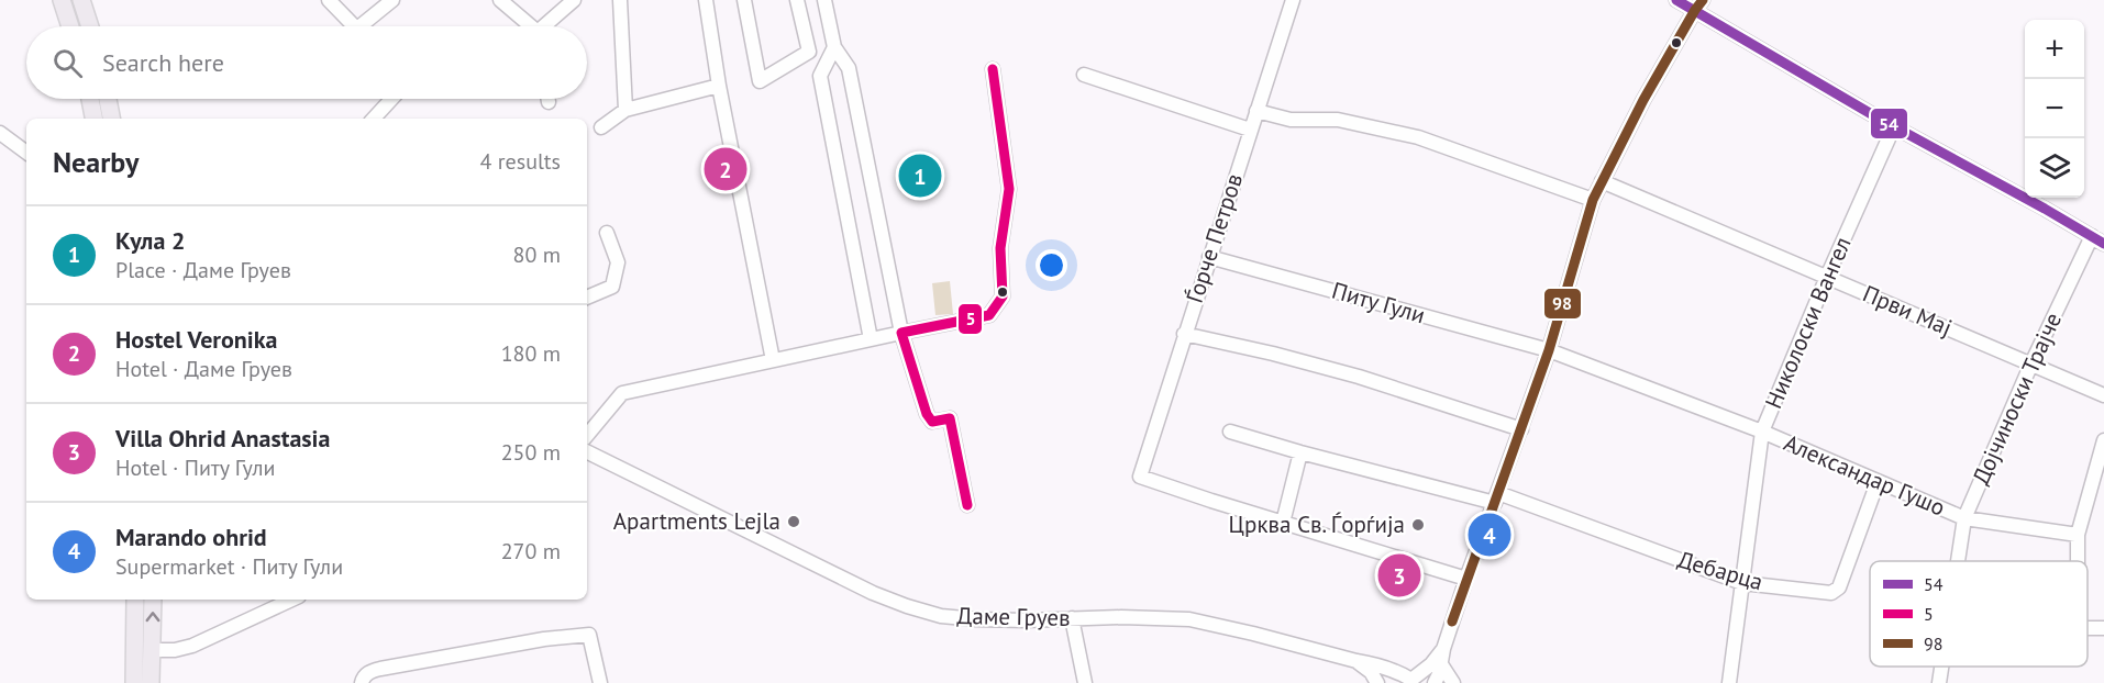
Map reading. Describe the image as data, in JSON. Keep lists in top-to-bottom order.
{
  "streets": {
    "street": [
      "Ѓорче Петров",
      "Питу Гули",
      "Први Мај",
      "Николоски Вангел",
      "Дојчиноски Трајче",
      "Александар Гушо",
      "Дебарца",
      "Даме Груев"
    ]
  },
  "crossings": [
    ["Ѓорче Петров", "Питу Гули"],
    ["Питу Гули", "Александар Гушо"],
    ["Први Мај", "Николоски Вангел"],
    ["Први Мај", "Дојчиноски Трајче"],
    ["Николоски Вангел", "Александар Гушо"],
    ["Николоски Вангел", "Дебарца"],
    ["Дојчиноски Трајче", "Александар Гушо"],
    ["Александар Гушо", "Дебарца"]
  ],
  "places": ["Apartments Lejla", "Црква Св. Ѓoрѓијa"],
  "lines": ["transit line 54", "transit line 98", "transit line 5"],
  "legend": ["54", "5", "98"],
  "page": {
    "map_buttons": ["+", "−"],
    "search": "Search here",
    "heading": ["Nearby", "4 results"],
    "pins": [
      "2",
      "1",
      "4",
      "3"
    ],
    "list": [
      {
        "mark": "1",
        "name": "Кула 2",
        "note": "Place · Даме Груев",
        "value": "80 m"
      },
      {
        "mark": "2",
        "name": "Hostel Veronika",
        "note": "Hotel · Даме Груев",
        "value": "180 m"
      },
      {
        "mark": "3",
        "name": "Villa Ohrid Anastasia",
        "note": "Hotel · Питу Гули",
        "value": "250 m"
      },
      {
        "mark": "4",
        "name": "Marando ohrid",
        "note": "Supermarket · Питу Гули",
        "value": "270 m"
      }
    ]
  }
}
